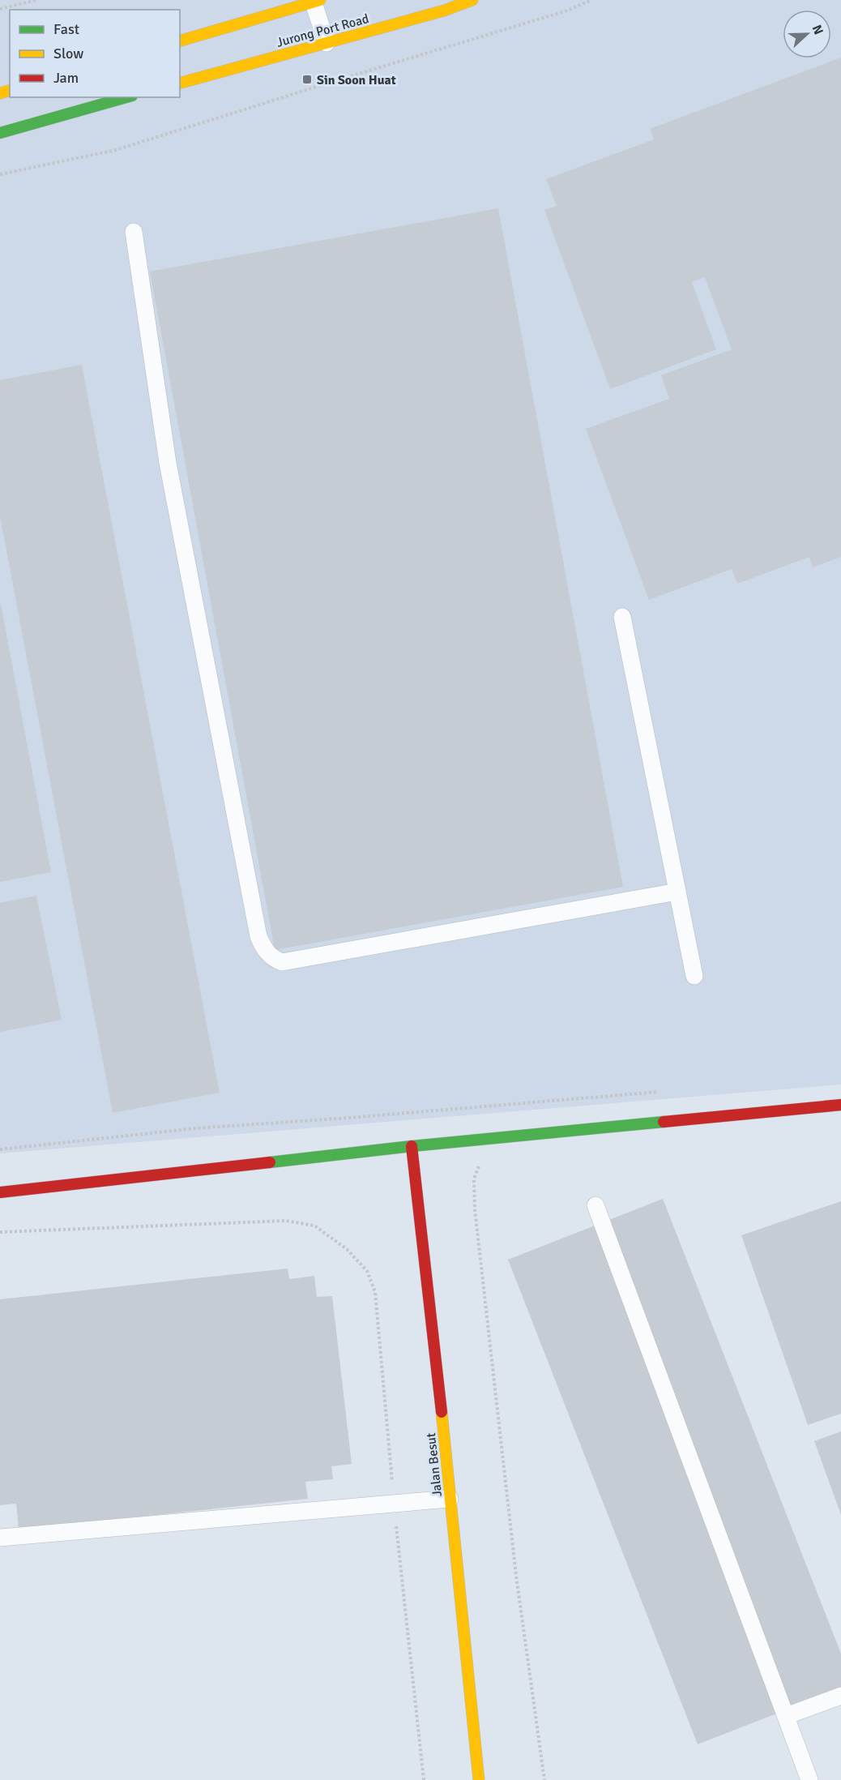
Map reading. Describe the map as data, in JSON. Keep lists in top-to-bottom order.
{
  "streets": {
    "street": ["Jurong Port Road", "Jalan Besut"]
  },
  "places": {
    "transit": ["Sin Soon Huat"]
  },
  "legend": ["Fast", "Slow", "Jam"],
  "north": "right"
}
